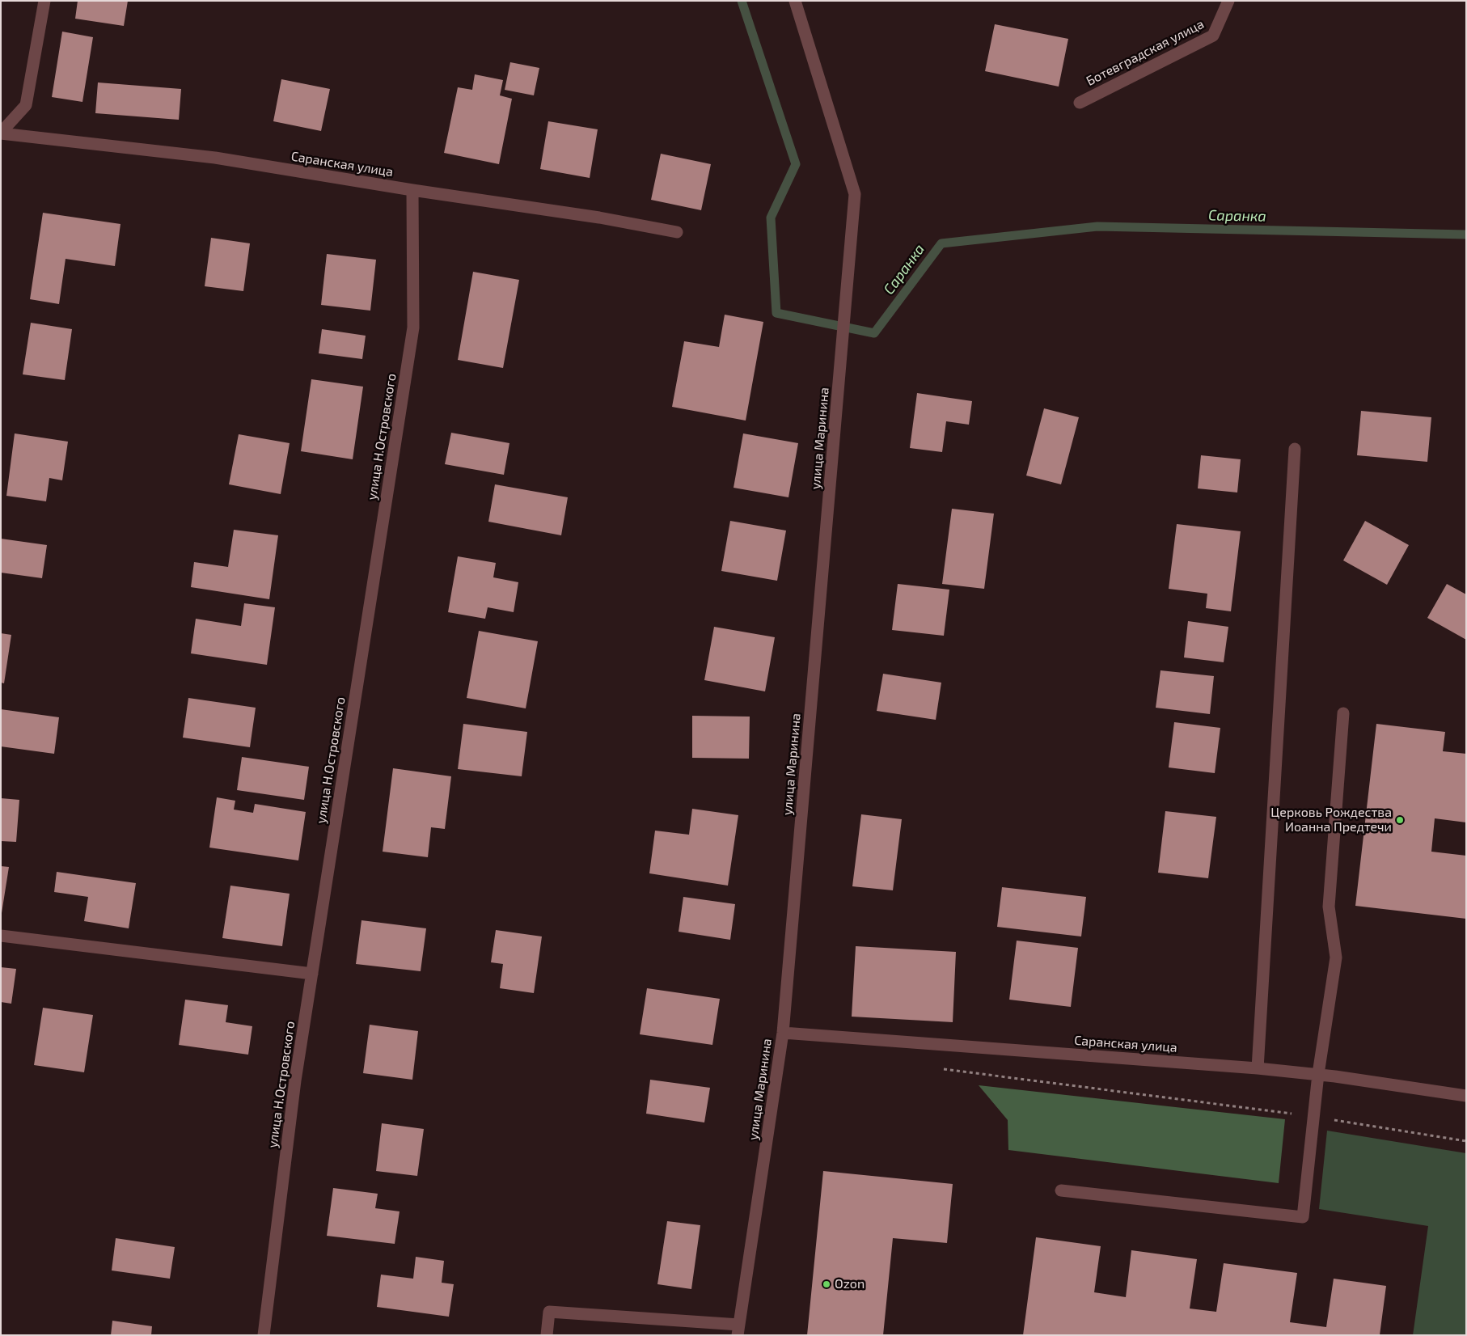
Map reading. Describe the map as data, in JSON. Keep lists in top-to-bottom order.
{
  "streets": {
    "street": [
      "Ботевградская улица",
      "Саранская улица",
      "улица Н.Островского",
      "улица Маринина"
    ]
  },
  "crossings": [
    ["Саранская улица", "улица Н.Островского"],
    ["Саранская улица", "улица Маринина"]
  ],
  "water": ["Саранка"],
  "places": ["Церковь Рождества Иоанна Предтечи", "Ozon"]
}
